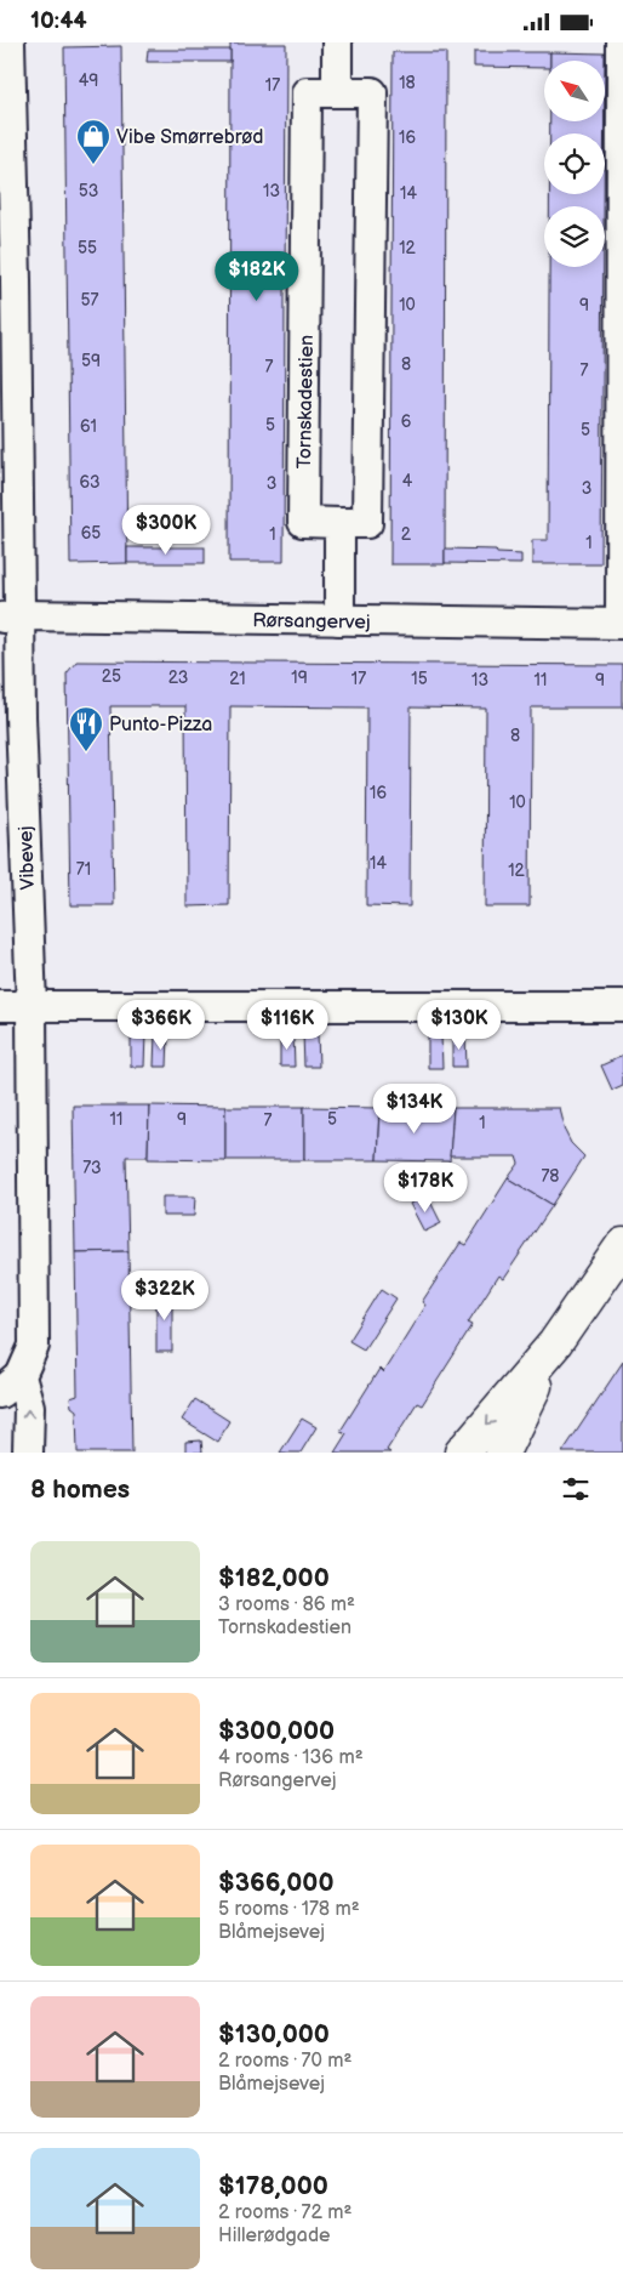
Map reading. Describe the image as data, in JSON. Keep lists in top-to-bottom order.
{
  "streets": {
    "street": ["Tornskadestien", "Rørsangervej", "Vibevej"]
  },
  "crossings": [
    ["Rørsangervej", "Vibevej"]
  ],
  "places": {
    "shop": ["Vibe Smørrebrød"],
    "restaurant": ["Punto-Pizza"]
  },
  "house_numbers": [
    "49",
    "18",
    "17",
    "16",
    "53",
    "13",
    "14",
    "55",
    "12",
    "57",
    "10",
    "9",
    "59",
    "8",
    "7",
    "7",
    "6",
    "5",
    "61",
    "5",
    "4",
    "63",
    "3",
    "3",
    "65",
    "1",
    "2",
    "1",
    "25",
    "23",
    "19",
    "21",
    "17",
    "15",
    "13",
    "11",
    "9",
    "8",
    "16",
    "10",
    "14",
    "71",
    "12",
    "11",
    "9",
    "5",
    "7",
    "1",
    "73",
    "78"
  ],
  "north": "top left",
  "page": {
    "status": "10:44",
    "price": [
      "$182K",
      "$300K",
      "$366K",
      "$116K",
      "$130K",
      "$134K",
      "$178K",
      "$322K"
    ],
    "heading": "8 homes",
    "list": [
      {
        "name": "$182,000",
        "note": "3 rooms · 86 m² · Tornskadestien"
      },
      {
        "name": "$300,000",
        "note": "4 rooms · 136 m² · Rørsangervej"
      },
      {
        "name": "$366,000",
        "note": "5 rooms · 178 m² · Blåmejsevej"
      },
      {
        "name": "$130,000",
        "note": "2 rooms · 70 m² · Blåmejsevej"
      },
      {
        "name": "$178,000",
        "note": "2 rooms · 72 m² · Hillerødgade"
      }
    ]
  }
}
